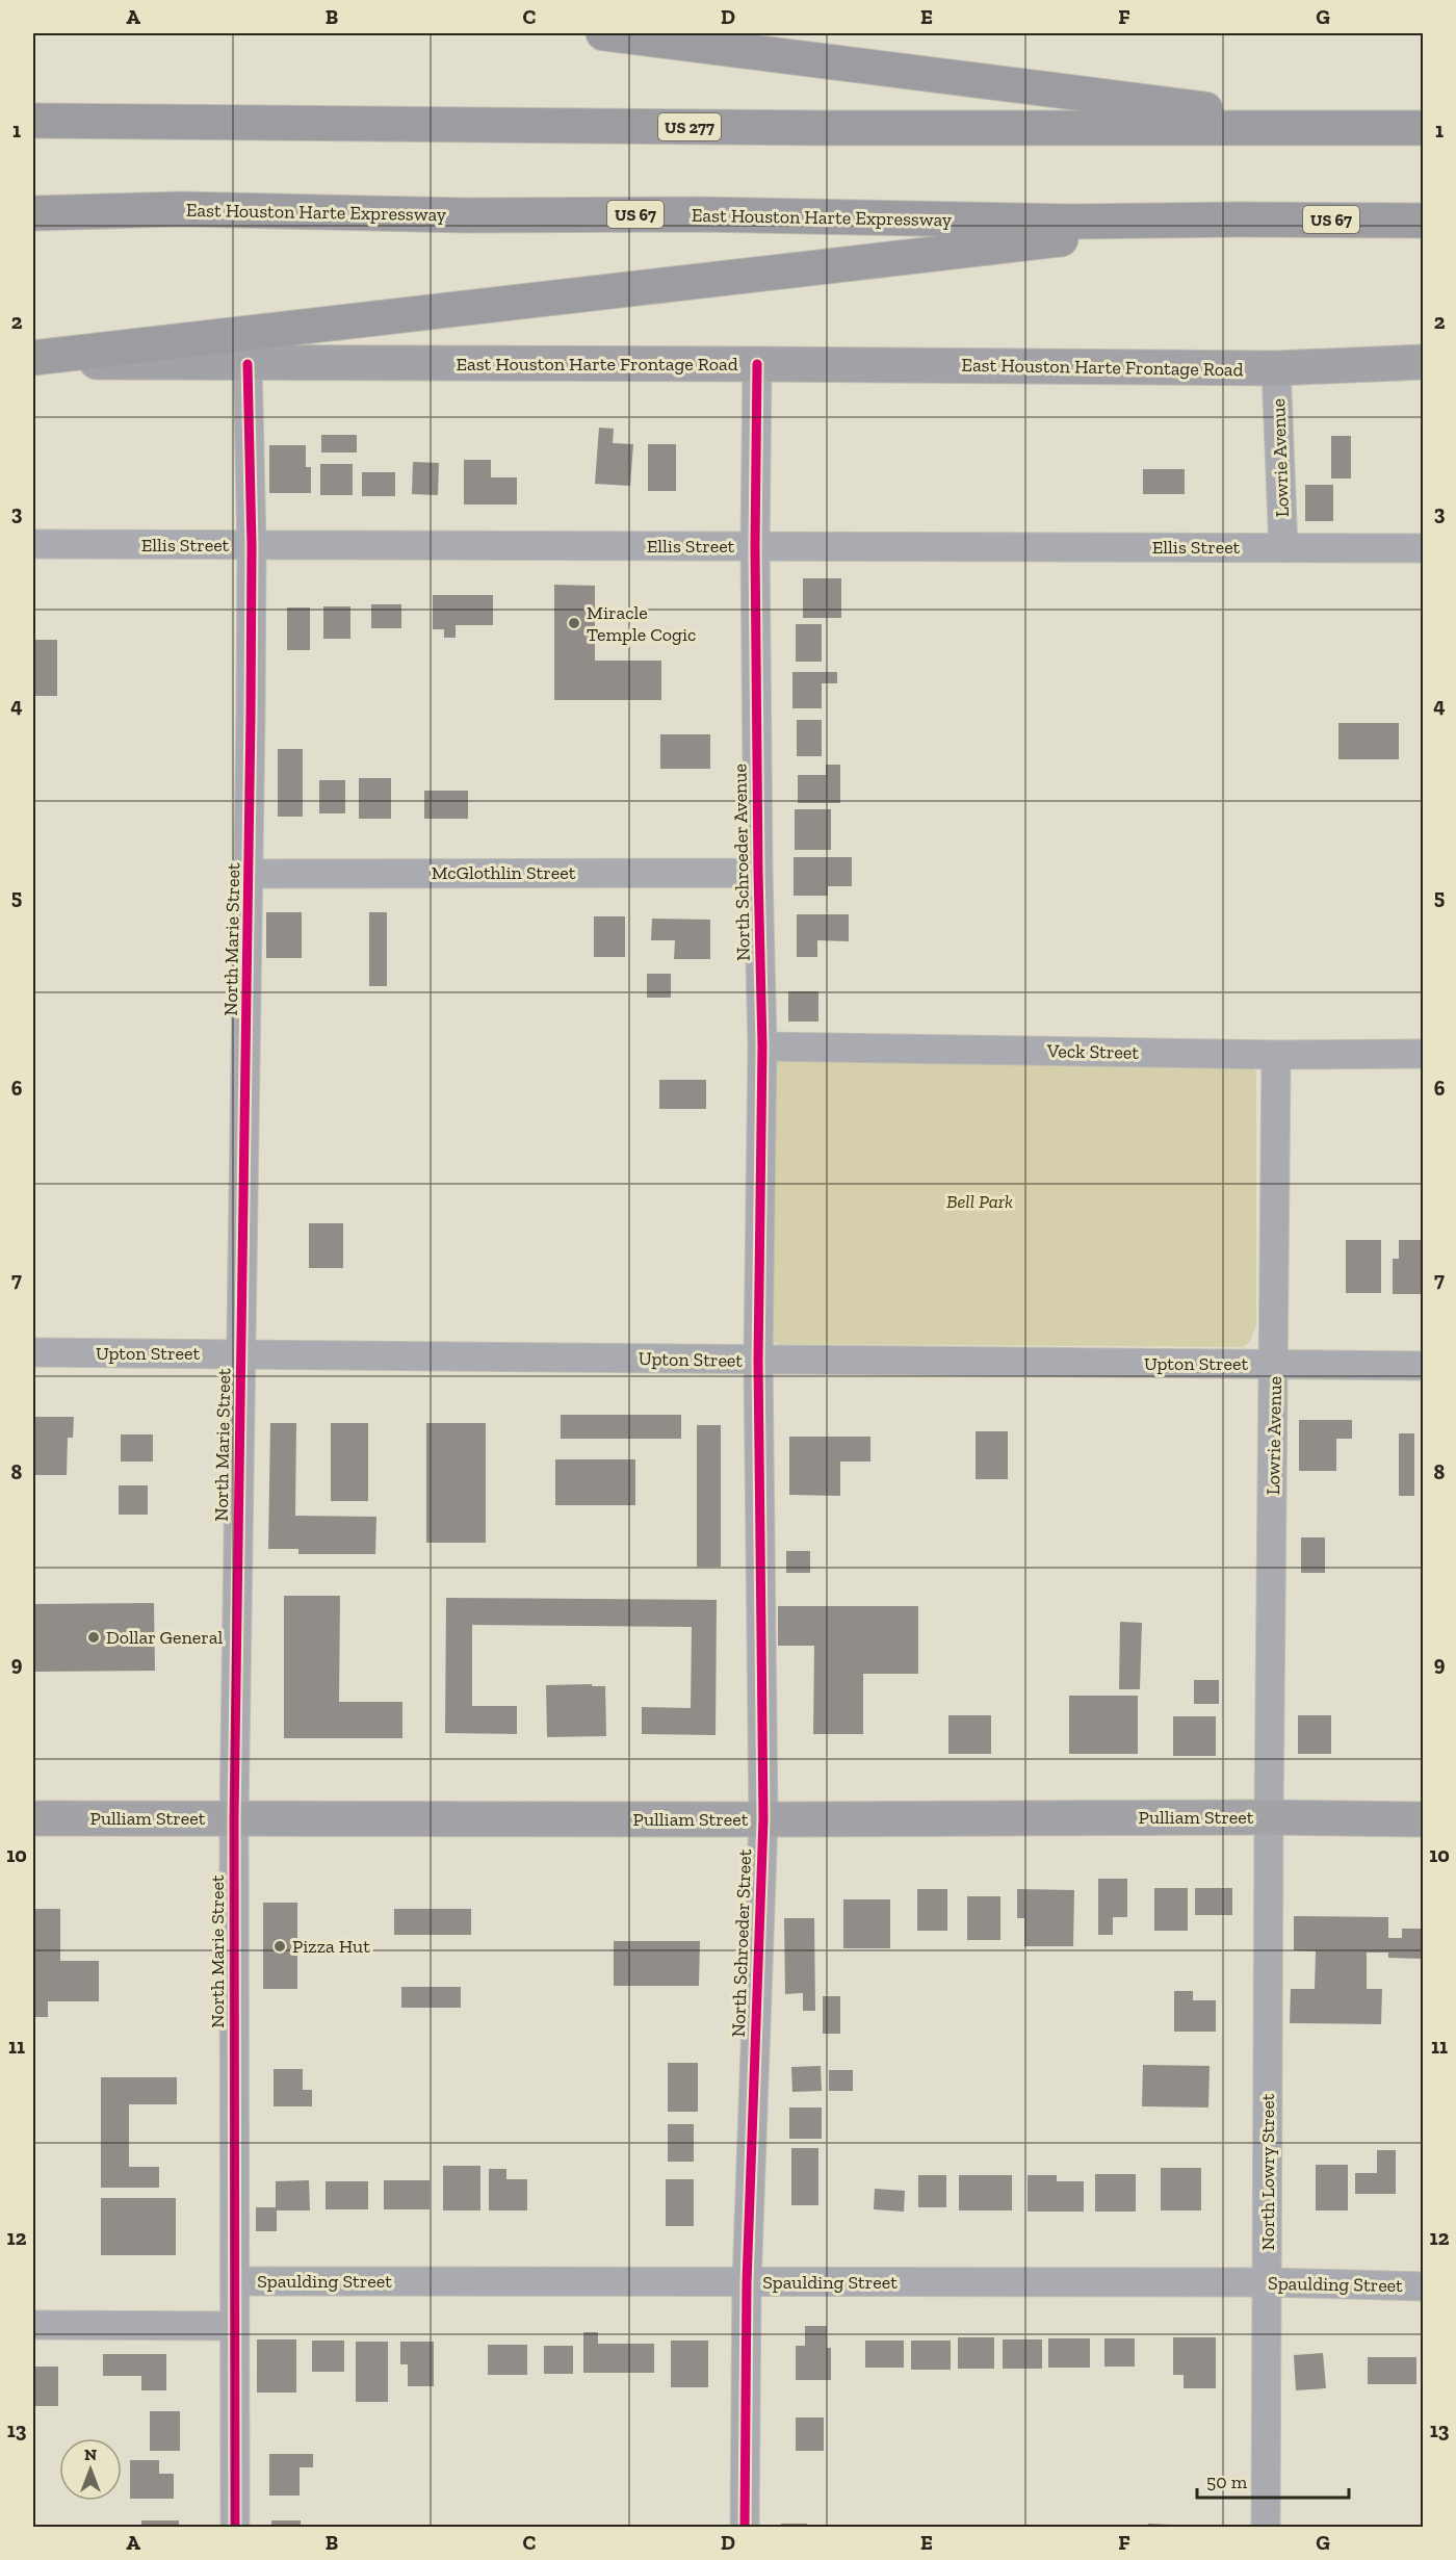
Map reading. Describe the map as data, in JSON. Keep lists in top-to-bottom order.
{
  "streets": {
    "highway": ["US 277", "East Houston Harte Expressway", "US 67"],
    "main road": ["East Houston Harte Frontage Road", "Pulliam Street"],
    "street": [
      "Lowrie Avenue",
      "Ellis Street",
      "North Schroeder Avenue",
      "McGlothlin Street",
      "North Marie Street",
      "Veck Street",
      "Upton Street",
      "North Schroeder Street",
      "North Lowry Street",
      "Spaulding Street"
    ]
  },
  "crossings": [
    ["East Houston Harte Frontage Road", "Lowrie Avenue"],
    ["East Houston Harte Frontage Road", "North Schroeder Avenue"],
    ["East Houston Harte Frontage Road", "North Marie Street"],
    ["Lowrie Avenue", "Ellis Street"],
    ["Lowrie Avenue", "Veck Street"],
    ["Lowrie Avenue", "Upton Street"],
    ["Lowrie Avenue", "Pulliam Street"],
    ["Lowrie Avenue", "North Lowry Street"],
    ["Ellis Street", "North Schroeder Avenue"],
    ["Ellis Street", "North Marie Street"],
    ["North Schroeder Avenue", "McGlothlin Street"],
    ["North Schroeder Avenue", "Veck Street"],
    ["North Schroeder Avenue", "Upton Street"],
    ["North Schroeder Avenue", "North Schroeder Street"],
    ["McGlothlin Street", "North Marie Street"],
    ["North Marie Street", "Upton Street"],
    ["North Marie Street", "Pulliam Street"],
    ["North Marie Street", "Spaulding Street"],
    ["Upton Street", "North Schroeder Street"],
    ["Pulliam Street", "North Schroeder Street"],
    ["Pulliam Street", "North Lowry Street"],
    ["North Schroeder Street", "Spaulding Street"],
    ["North Lowry Street", "Spaulding Street"]
  ],
  "parks": ["Bell Park"],
  "places": ["Miracle Temple Cogic", "Dollar General", "Pizza Hut"],
  "scale_bar": "50 m",
  "north": "top",
  "grid": {
    "columns": [
      "A",
      "B",
      "C",
      "D",
      "E",
      "F",
      "G"
    ],
    "rows": [
      "1",
      "2",
      "3",
      "4",
      "5",
      "6",
      "7",
      "8",
      "9",
      "10",
      "11",
      "12",
      "13"
    ]
  }
}
